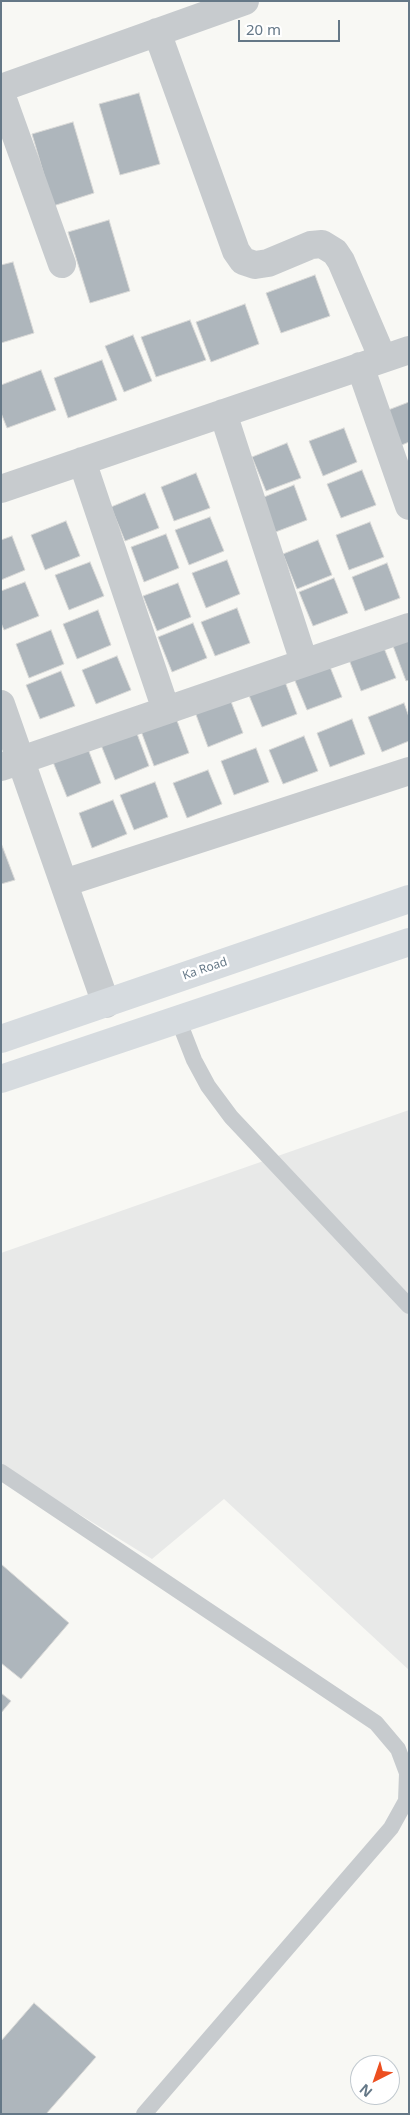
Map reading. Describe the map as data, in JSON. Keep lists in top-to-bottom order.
{
  "streets": {
    "main road": ["Ka Road"]
  },
  "scale_bar": "20 m",
  "north": "bottom left"
}
